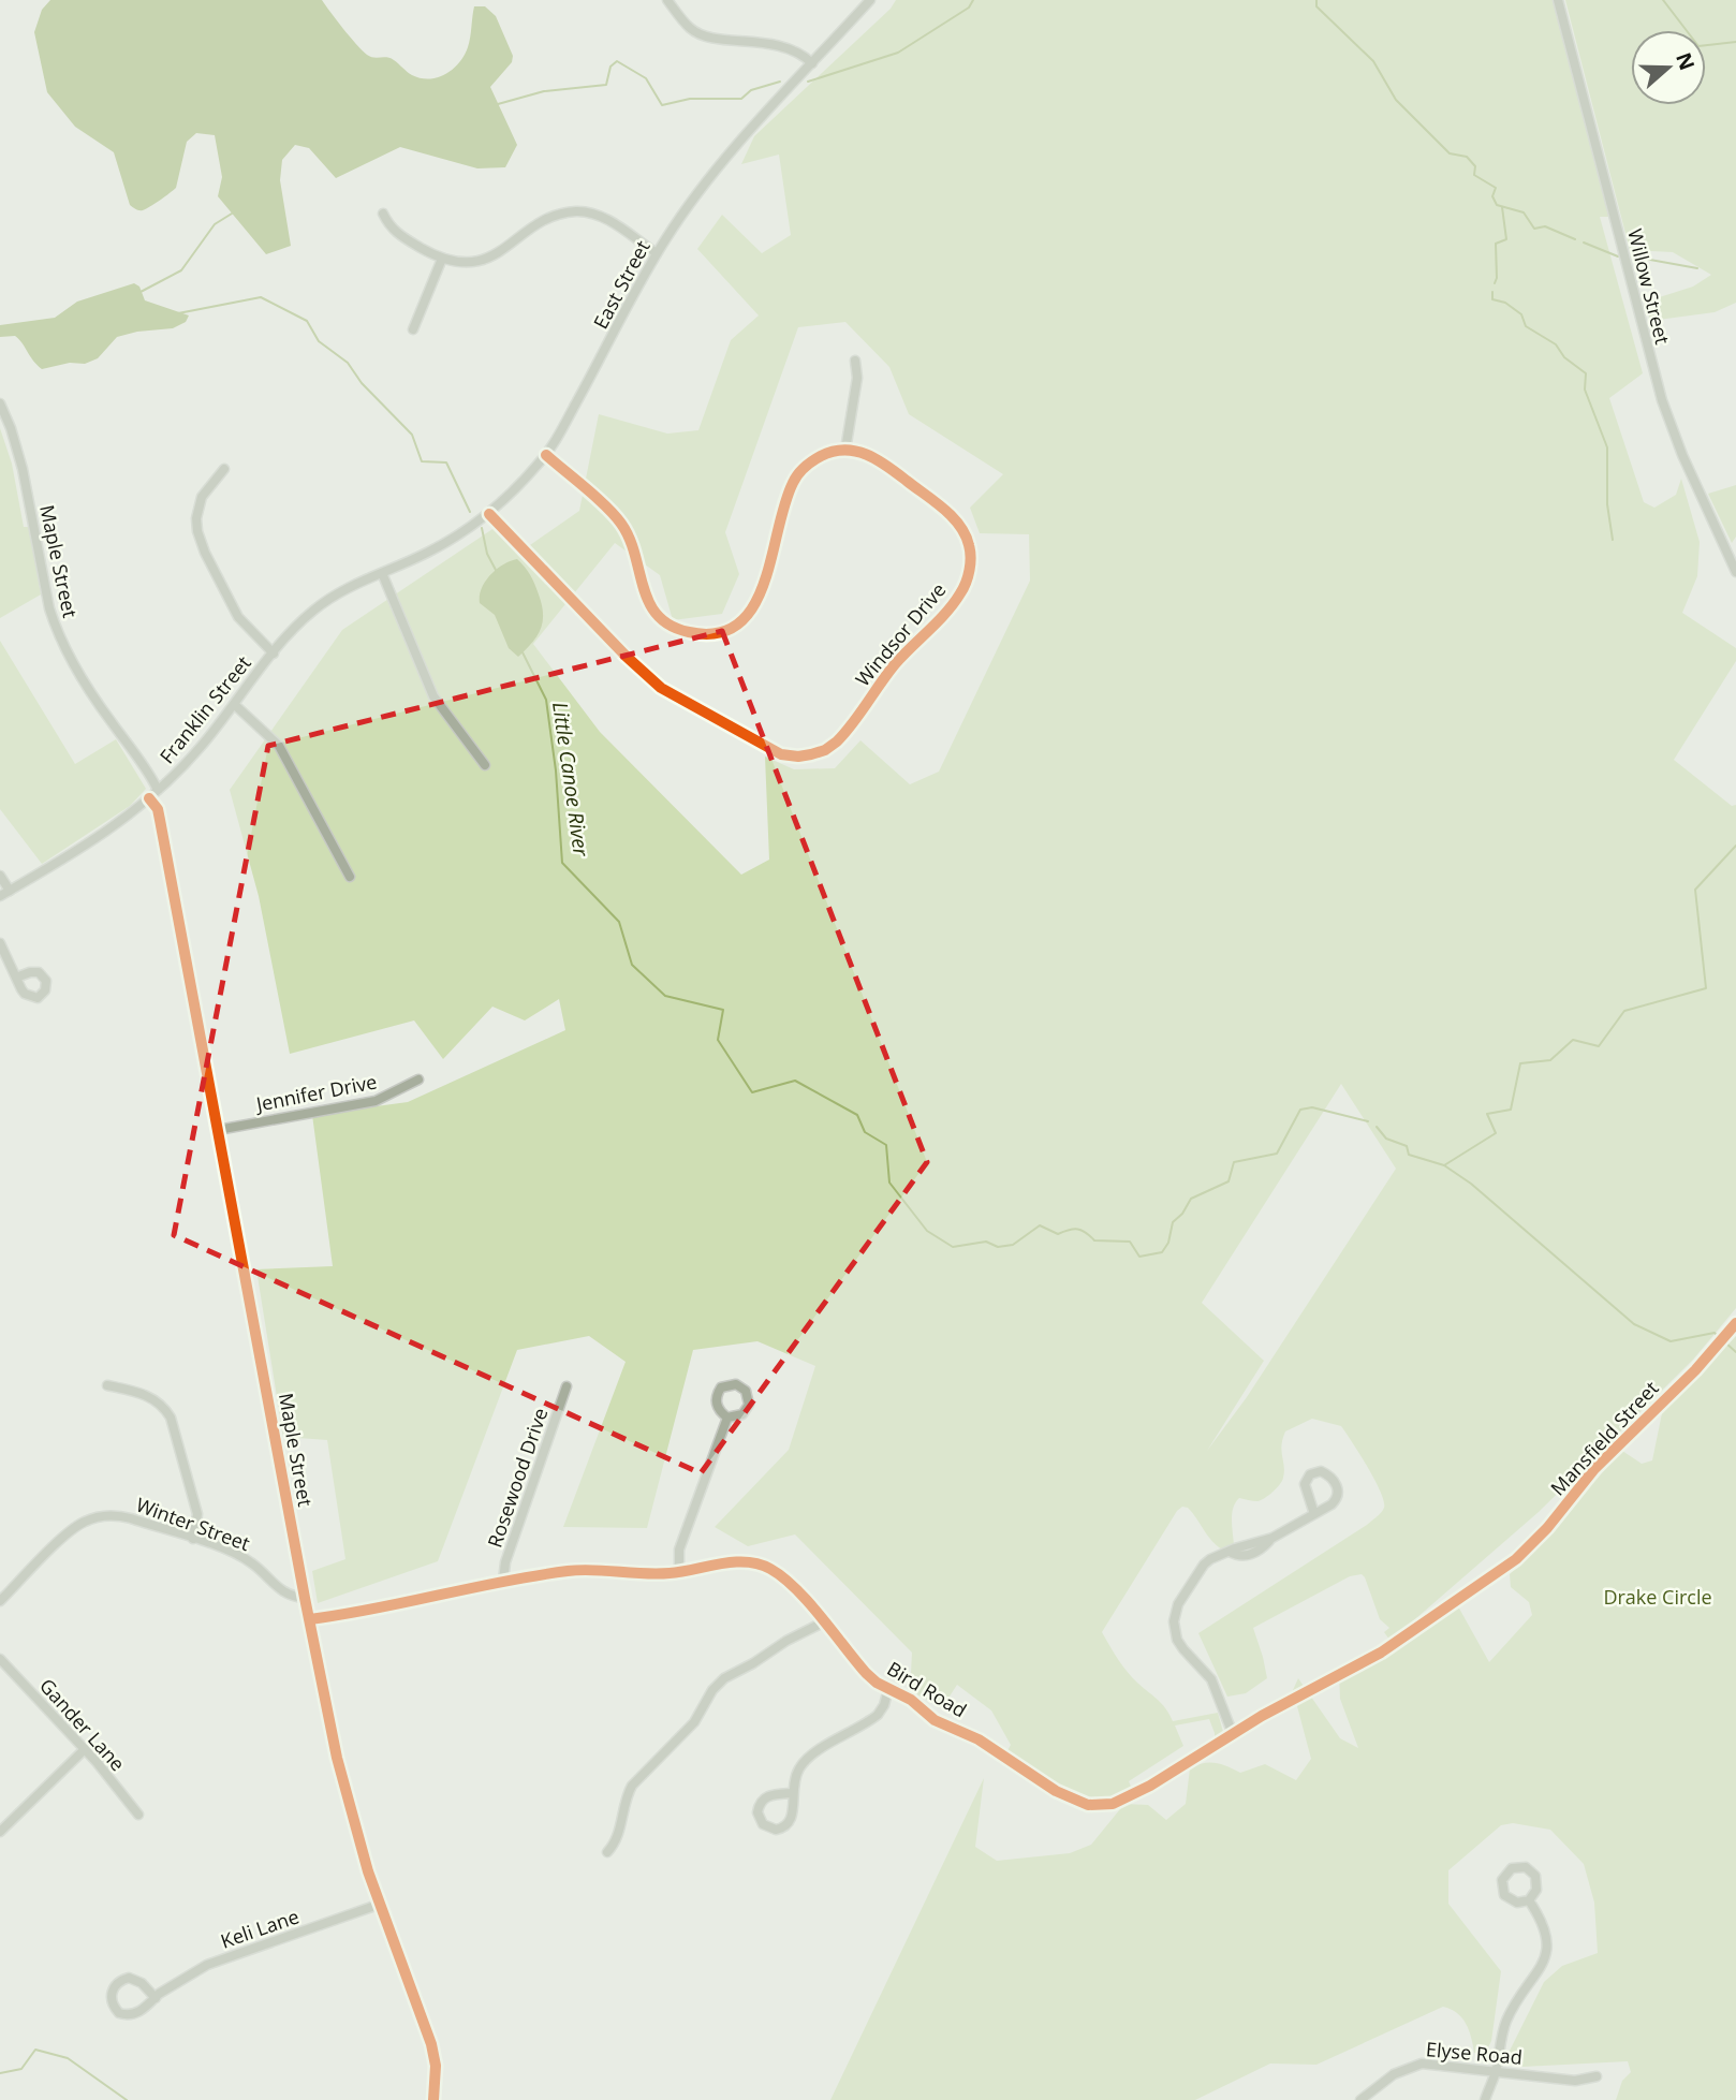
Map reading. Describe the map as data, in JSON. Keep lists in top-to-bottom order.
{
  "streets": {
    "street": [
      "East Street",
      "Willow Street",
      "Maple Street",
      "Windsor Drive",
      "Franklin Street",
      "Jennifer Drive",
      "Mansfield Street",
      "Rosewood Drive",
      "Winter Street",
      "Bird Road",
      "Gander Lane",
      "Keli Lane",
      "Elyse Road"
    ]
  },
  "crossings": [
    ["East Street", "Windsor Drive"],
    ["East Street", "Franklin Street"],
    ["Maple Street", "Franklin Street"],
    ["Maple Street", "Jennifer Drive"],
    ["Maple Street", "Winter Street"],
    ["Maple Street", "Bird Road"],
    ["Maple Street", "Keli Lane"],
    ["Mansfield Street", "Bird Road"],
    ["Rosewood Drive", "Bird Road"]
  ],
  "water": ["Little Canoe River"],
  "parks": ["Drake Circle"],
  "north": "right"
}
